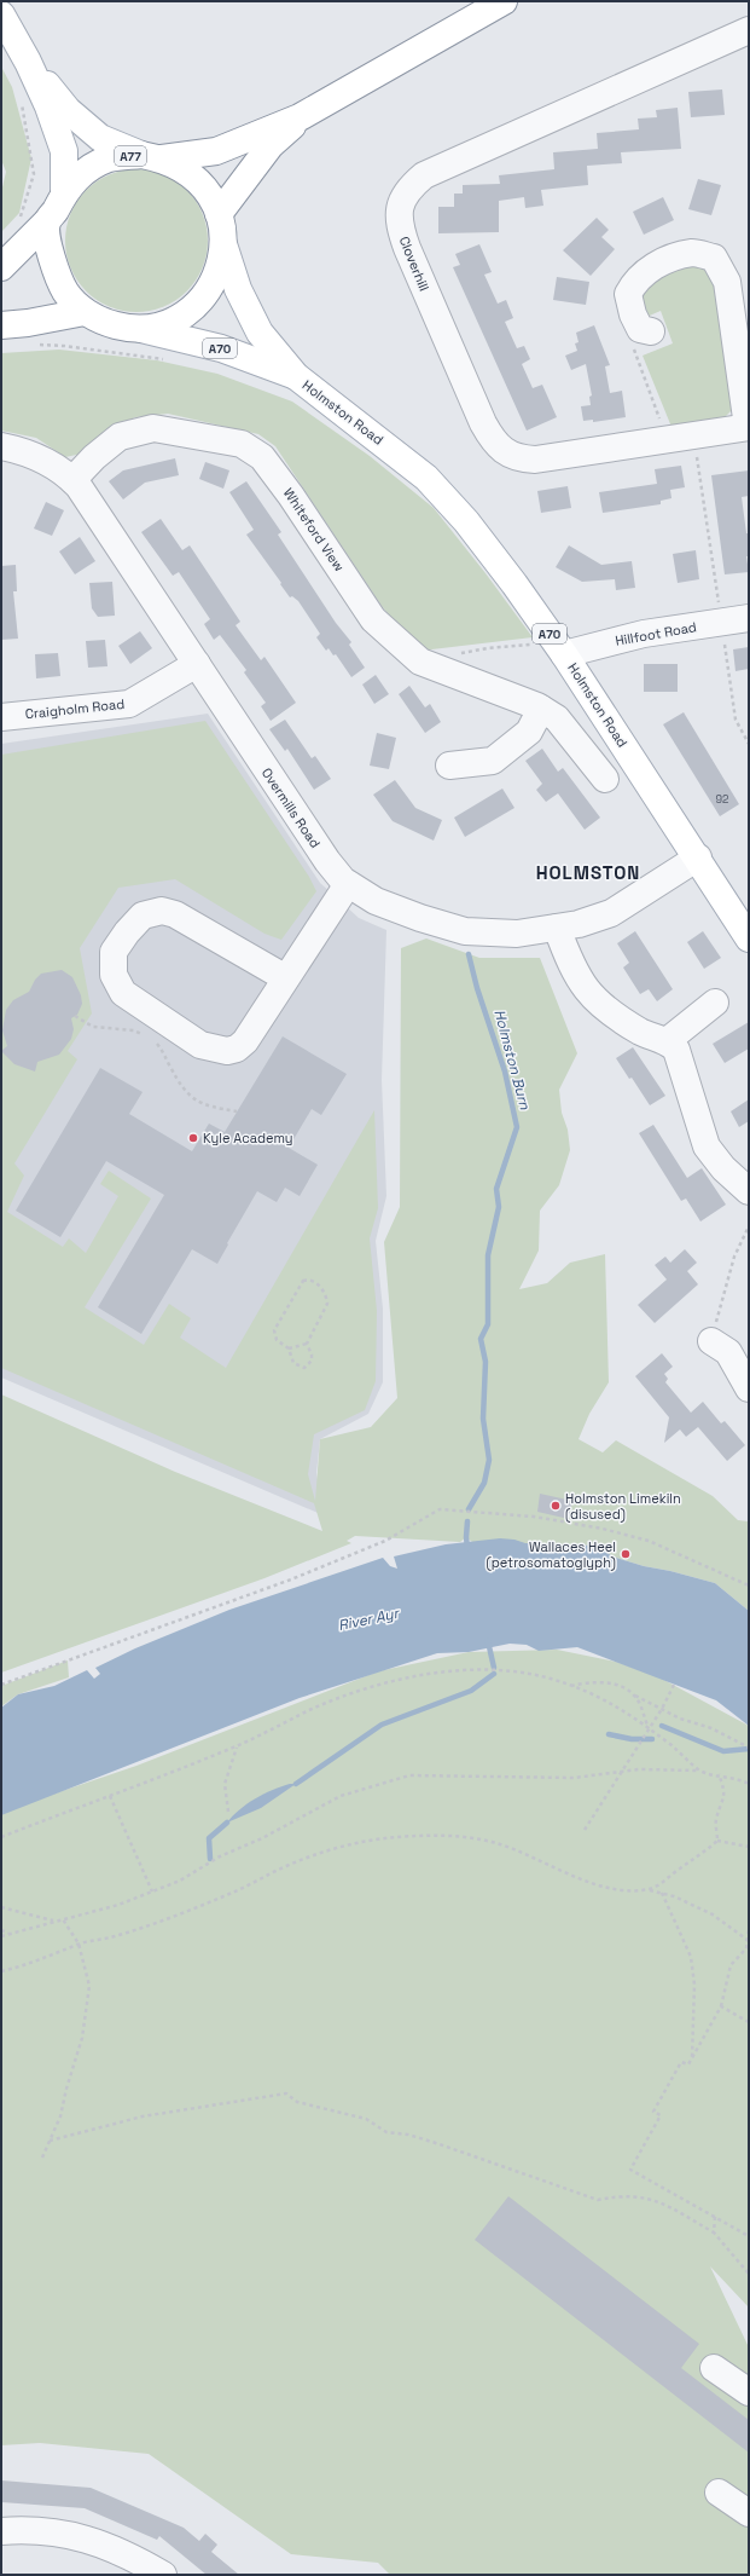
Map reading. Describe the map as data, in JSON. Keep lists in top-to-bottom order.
{
  "streets": {
    "main road": ["A77", "A70", "Holmston Road"],
    "street": [
      "Cloverhill",
      "Whiteford View",
      "Hillfoot Road",
      "Craigholm Road",
      "Overmills Road"
    ]
  },
  "crossings": [
    ["A77", "A70"],
    ["A70", "Holmston Road"],
    ["Holmston Road", "Hillfoot Road"],
    ["Holmston Road", "Overmills Road"],
    ["Whiteford View", "Overmills Road"],
    ["Craigholm Road", "Overmills Road"]
  ],
  "districts": ["HOLMSTON"],
  "water": ["Holmston Burn", "River Ayr"],
  "places": ["Kyle Academy", "Holmston Limekiln (disused)", "Wallaces Heel (petrosomatoglyph)"],
  "house_numbers": ["92"]
}
